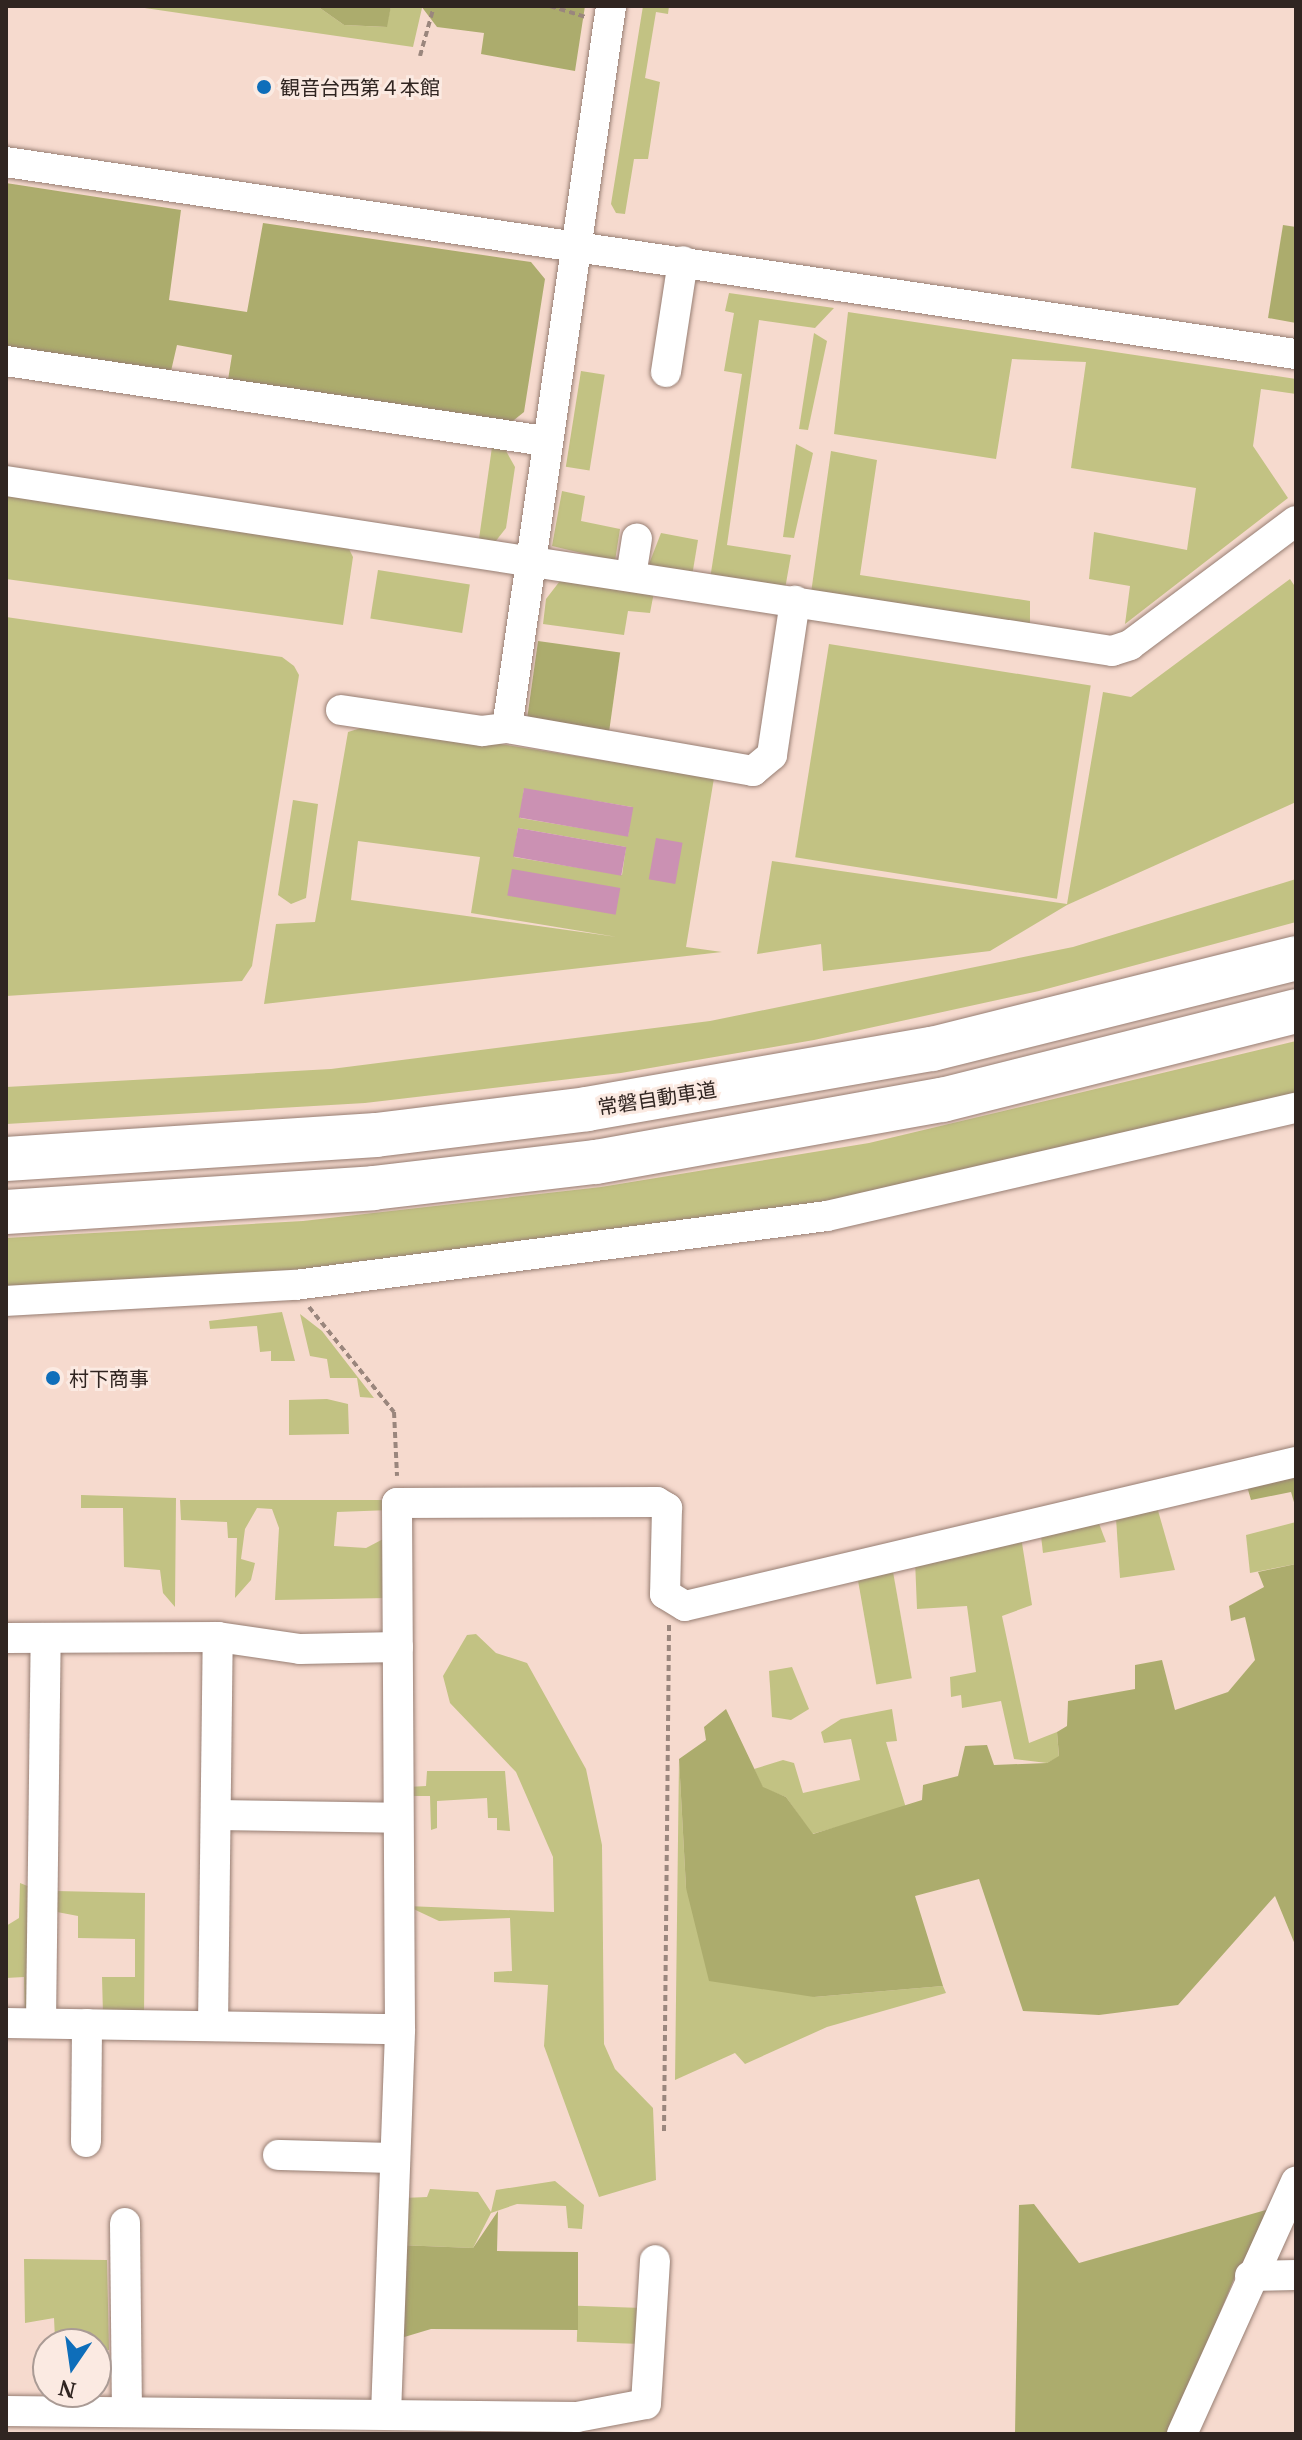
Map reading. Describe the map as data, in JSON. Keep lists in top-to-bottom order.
{
  "streets": {
    "highway": ["常磐自動車道"]
  },
  "places": ["観音台西第４本館", "村下商事"],
  "north": "bottom"
}
